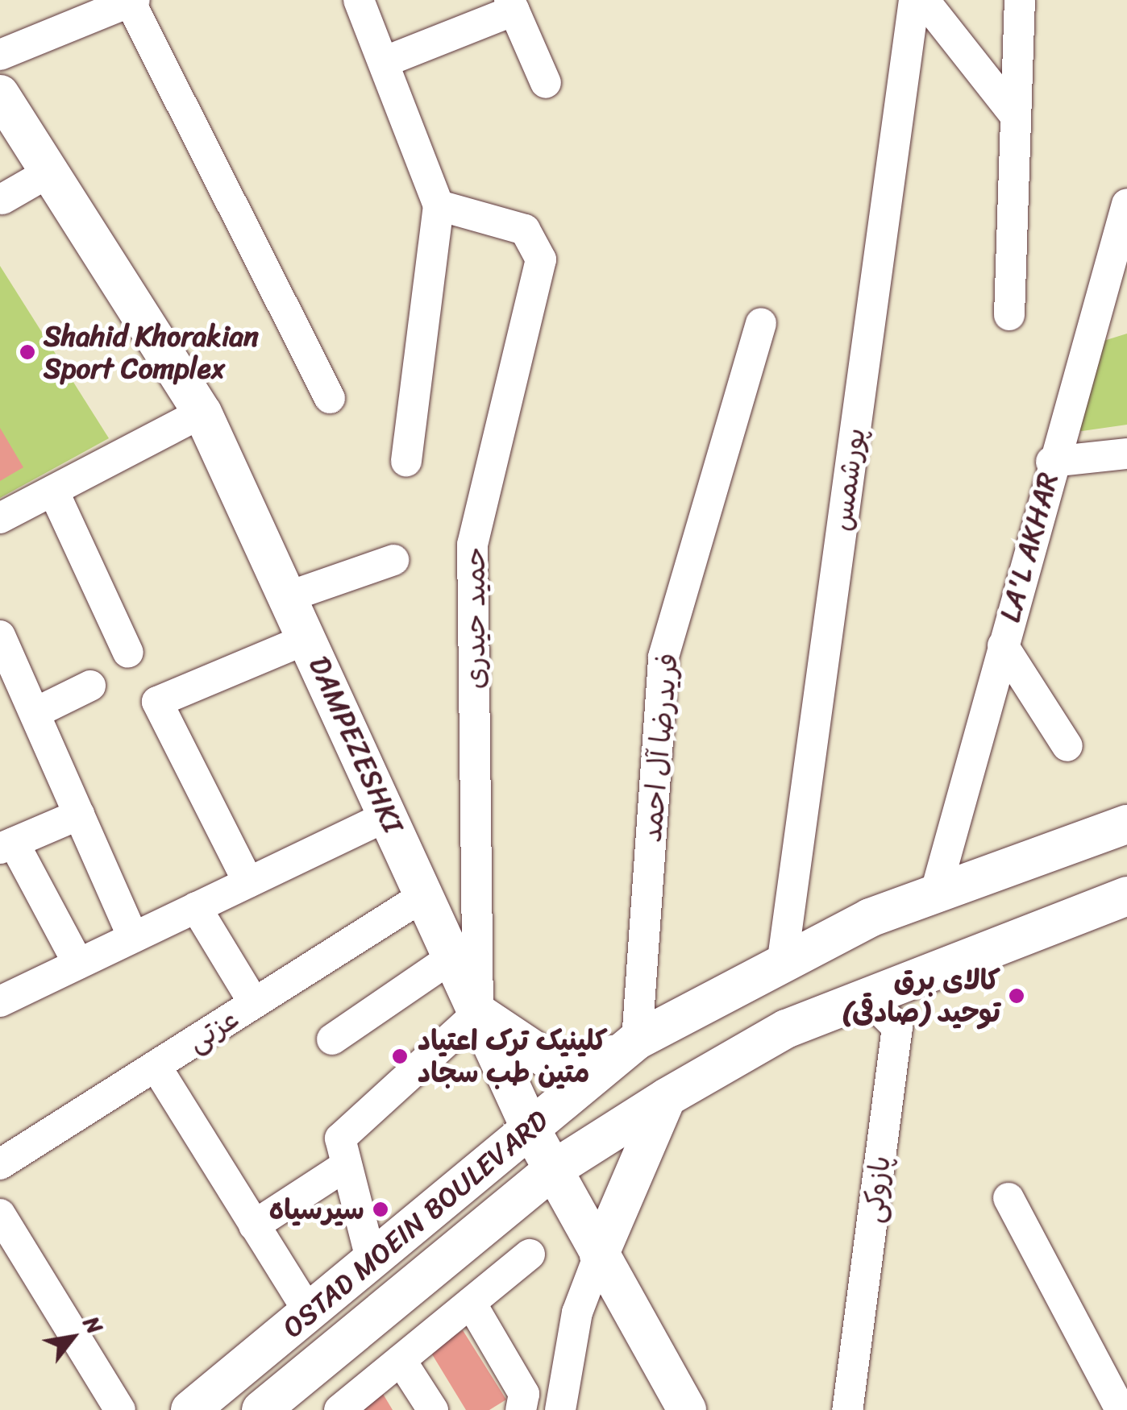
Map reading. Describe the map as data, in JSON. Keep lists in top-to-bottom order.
{
  "streets": {
    "main road": ["DAMPEZESHKI", "OSTAD MOEIN BOULEVARD"],
    "street": [
      "پورشمس",
      "LA'L AKHAR",
      "حمید حیدری",
      "فریدرضا آل احمد",
      "عزتی",
      "پازوکی"
    ]
  },
  "crossings": [
    ["پورشمس", "OSTAD MOEIN BOULEVARD"],
    ["LA'L AKHAR", "OSTAD MOEIN BOULEVARD"],
    ["حمید حیدری", "DAMPEZESHKI"],
    ["DAMPEZESHKI", "عزتی"],
    ["DAMPEZESHKI", "OSTAD MOEIN BOULEVARD"],
    ["فریدرضا آل احمد", "OSTAD MOEIN BOULEVARD"],
    ["پازوکی", "OSTAD MOEIN BOULEVARD"]
  ],
  "places": [
    "Shahid Khorakian Sport Complex",
    "کالای برق توحید (صادقی)",
    "کلینیک ترک اعتیاد متین طب سجاد",
    "سیرسیاه"
  ],
  "north": "top right"
}
